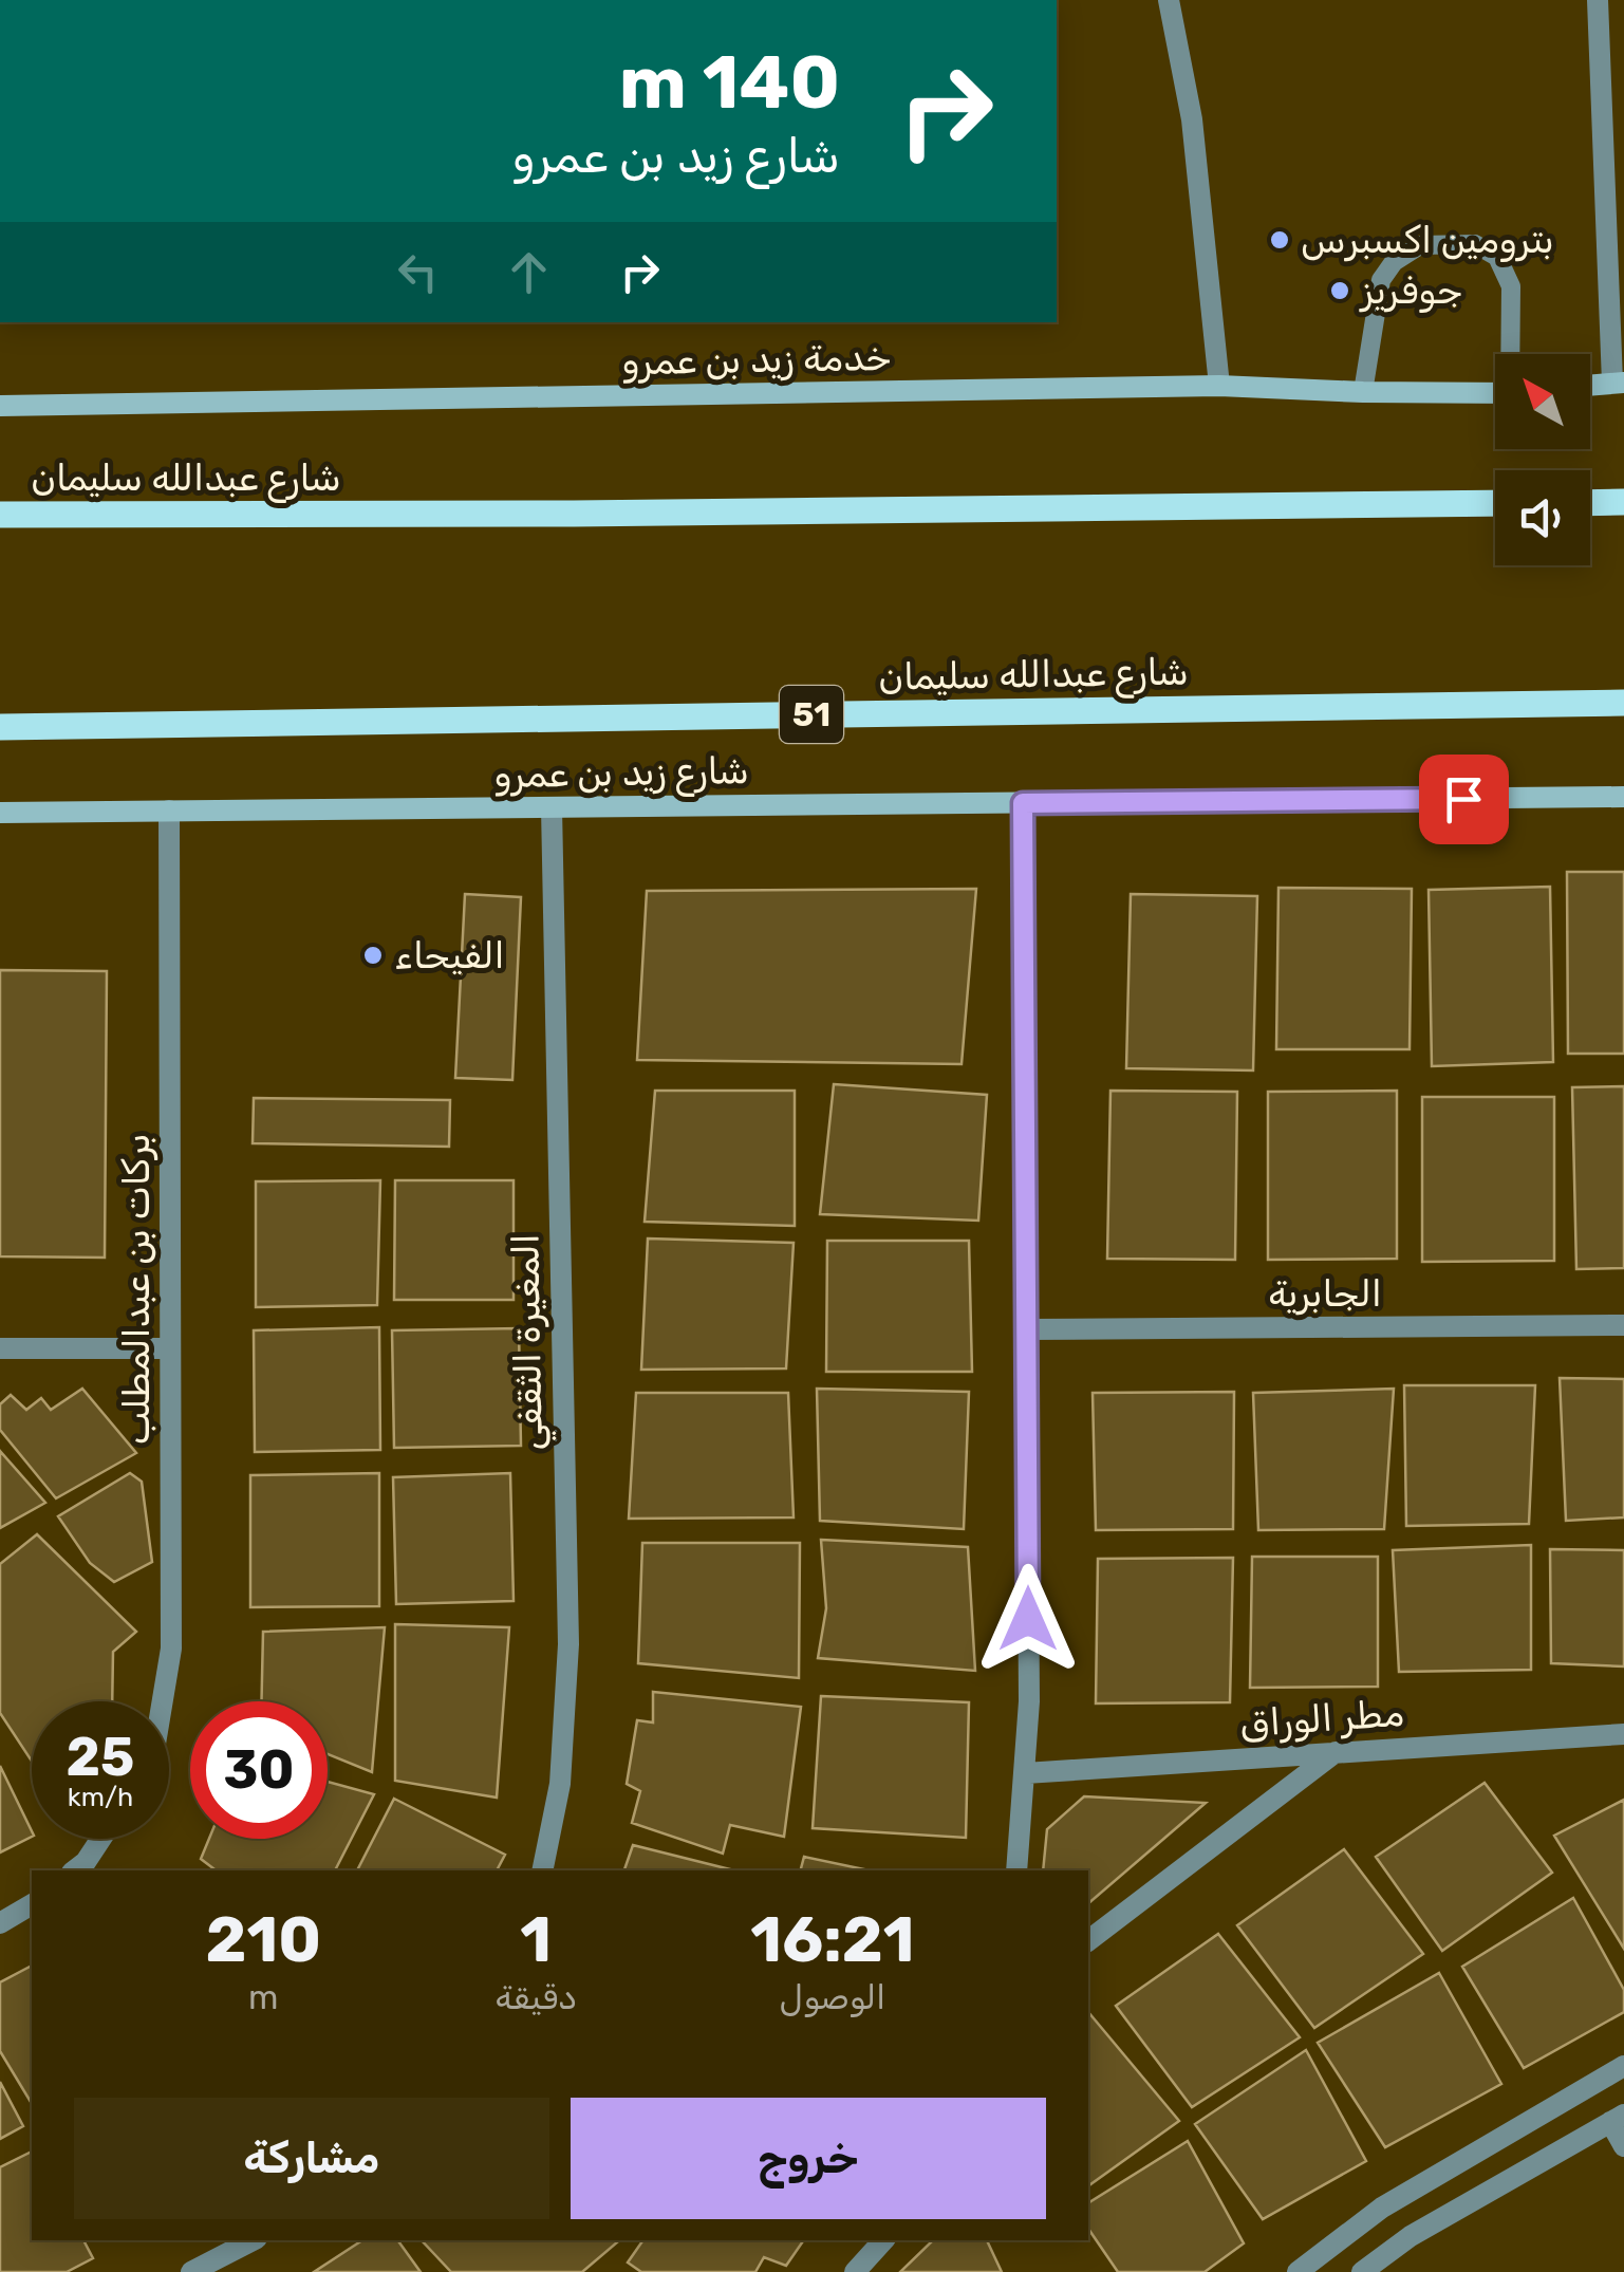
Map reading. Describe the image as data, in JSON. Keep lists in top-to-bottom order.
{
  "streets": {
    "main road": [
      "خدمة زيد بن عمرو",
      "شارع عبدالله سليمان",
      "51",
      "شارع زيد بن عمرو"
    ],
    "street": [
      "بركات بن عبدالمطلب",
      "الجابرية",
      "المغيرة الثقفي",
      "مطر الوراق"
    ]
  },
  "crossings": [
    ["شارع زيد بن عمرو", "بركات بن عبدالمطلب"],
    ["شارع زيد بن عمرو", "المغيرة الثقفي"]
  ],
  "places": ["بترومين اكسبرس", "جوفريز", "الفيحاء"],
  "north": "top left",
  "page": {
    "turn": ["140 m", "شارع زيد بن عمرو"],
    "speed": "25 km/h",
    "limit": "30",
    "eta": [
      "16:21",
      "الوصول",
      "1",
      "دقيقة",
      "210",
      "m"
    ],
    "buttons": ["خروج", "مشاركة"]
  }
}
